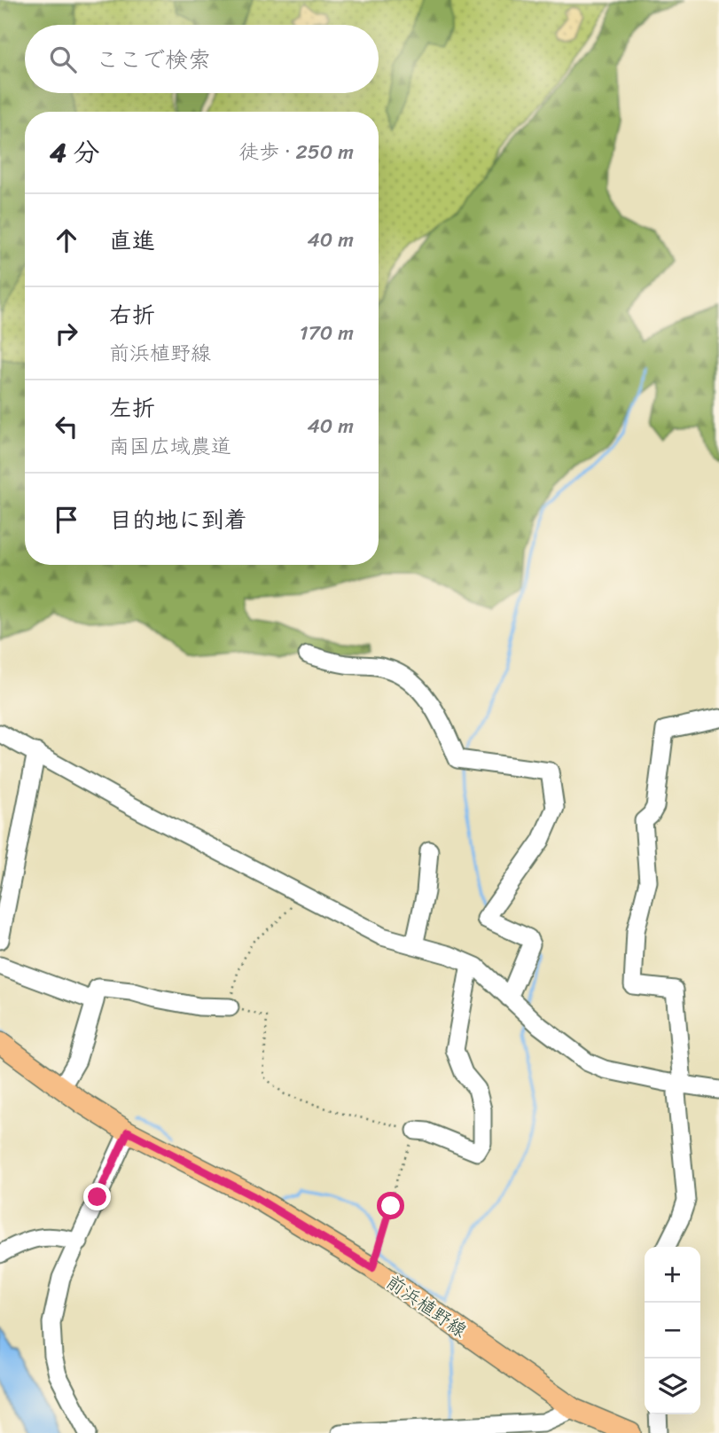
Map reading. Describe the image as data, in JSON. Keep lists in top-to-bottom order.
{
  "streets": {
    "main road": ["前浜植野線"]
  },
  "page": {
    "search": "ここで検索",
    "heading": ["4 分", "徒歩 · 250 m"],
    "list": [
      ["直進", "40 m"],
      ["右折", "前浜植野線", "170 m"],
      ["左折", "南国広域農道", "40 m"],
      "目的地に到着"
    ],
    "map_buttons": ["+", "−"]
  }
}
